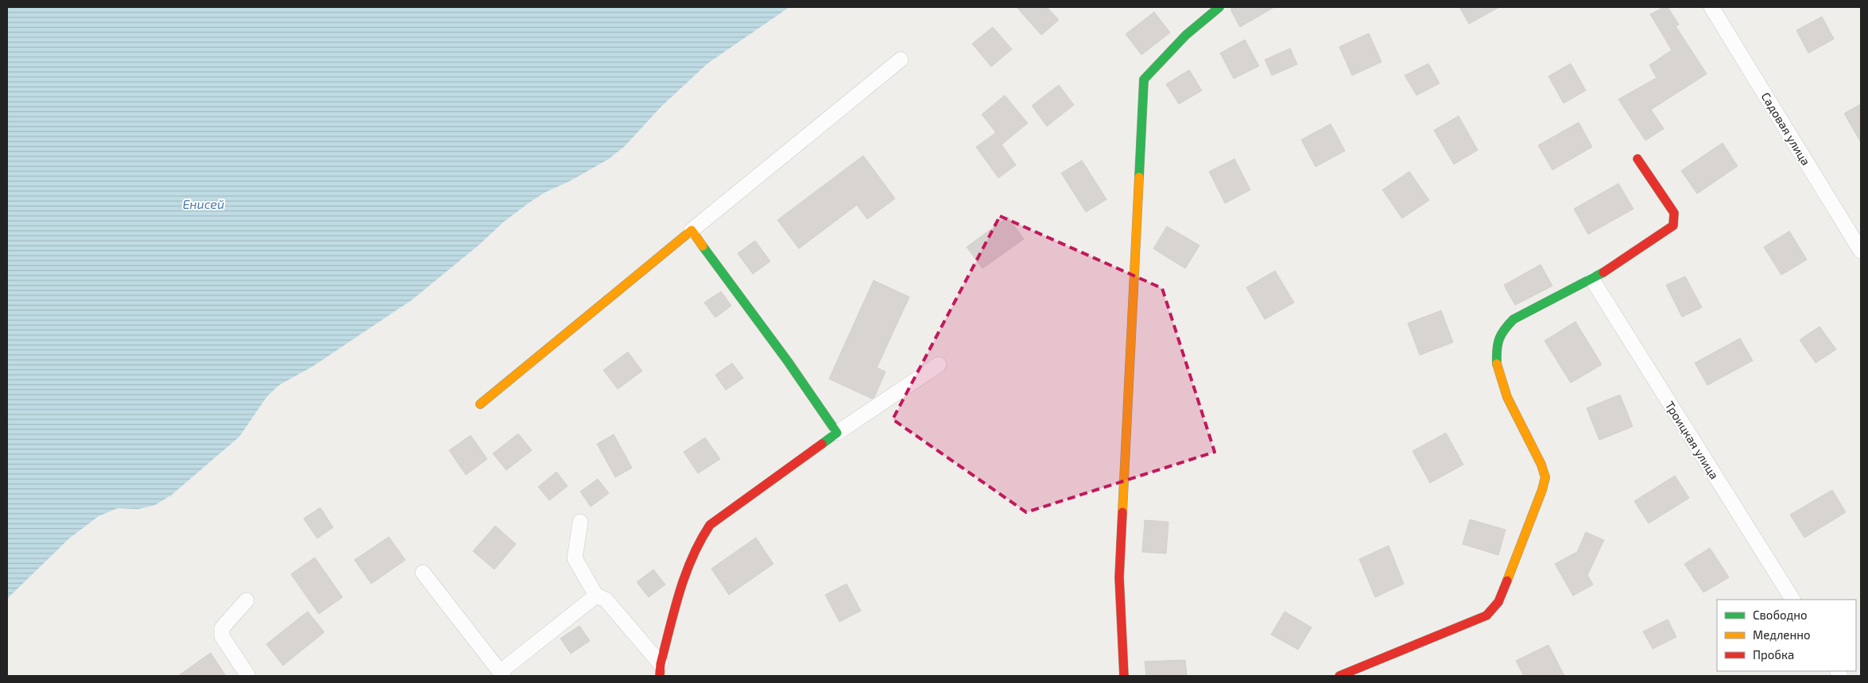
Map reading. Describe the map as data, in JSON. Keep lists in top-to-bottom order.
{
  "streets": {
    "street": ["Садовая улица", "Троицкая улица"]
  },
  "water": ["Енисей"],
  "legend": ["Свободно", "Медленно", "Пробка"]
}
